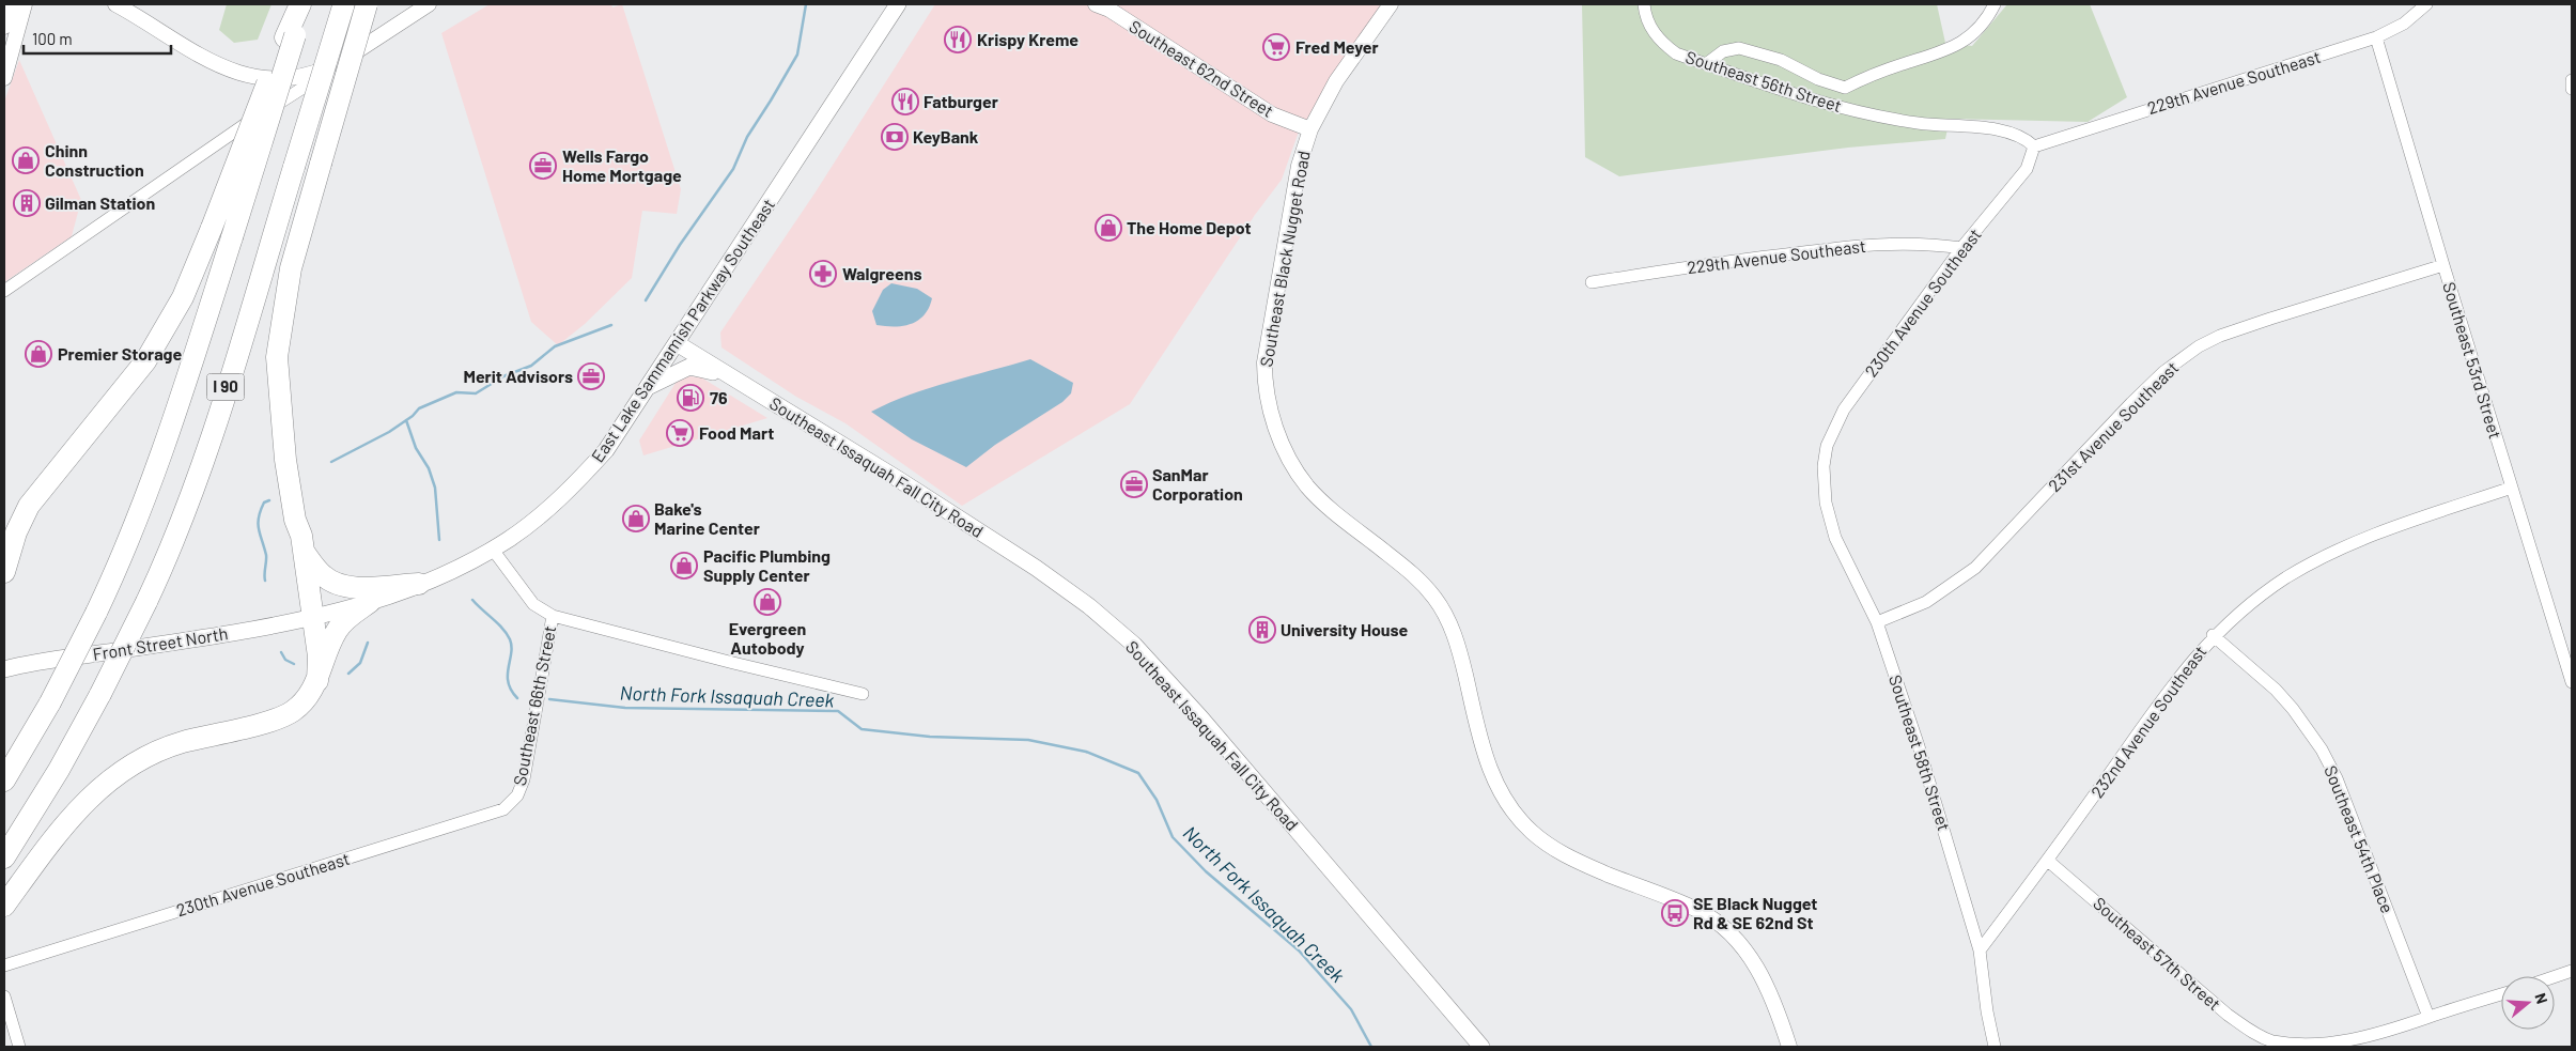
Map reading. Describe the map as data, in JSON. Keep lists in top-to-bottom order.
{
  "streets": {
    "highway": ["I 90"],
    "main road": ["East Lake Sammamish Parkway Southeast", "Southeast Issaquah Fall City Road", "Front Street North"],
    "street": [
      "Southeast 62nd Street",
      "Southeast 56th Street",
      "229th Avenue Southeast",
      "Southeast Black Nugget Road",
      "230th Avenue Southeast",
      "Southeast 53rd Street",
      "231st Avenue Southeast",
      "Southeast 66th Street",
      "232nd Avenue Southeast",
      "Southeast 58th Street",
      "Southeast 54th Place",
      "Southeast 57th Street"
    ]
  },
  "crossings": [
    ["Southeast 62nd Street", "Southeast Black Nugget Road"],
    ["Southeast 56th Street", "229th Avenue Southeast"],
    ["Southeast 56th Street", "230th Avenue Southeast"],
    ["229th Avenue Southeast", "230th Avenue Southeast"],
    ["229th Avenue Southeast", "Southeast 53rd Street"],
    ["230th Avenue Southeast", "Southeast 66th Street"],
    ["230th Avenue Southeast", "Southeast 58th Street"],
    ["East Lake Sammamish Parkway Southeast", "Southeast Issaquah Fall City Road"],
    ["East Lake Sammamish Parkway Southeast", "Front Street North"],
    ["Southeast 53rd Street", "231st Avenue Southeast"],
    ["Southeast 53rd Street", "232nd Avenue Southeast"],
    ["231st Avenue Southeast", "Southeast 58th Street"],
    ["232nd Avenue Southeast", "Southeast 58th Street"],
    ["232nd Avenue Southeast", "Southeast 54th Place"],
    ["232nd Avenue Southeast", "Southeast 57th Street"],
    ["Southeast 54th Place", "Southeast 57th Street"]
  ],
  "water": ["North Fork Issaquah Creek"],
  "places": {
    "restaurant": ["Krispy Kreme", "Fatburger"],
    "supermarket": ["Fred Meyer", "Food Mart"],
    "bank": ["KeyBank"],
    "shop": [
      "Chinn Construction",
      "The Home Depot",
      "Premier Storage",
      "Bake's Marine Center",
      "Pacific Plumbing Supply Center",
      "Evergreen Autobody"
    ],
    "office": ["Wells Fargo Home Mortgage", "Merit Advisors", "SanMar Corporation"],
    "building": ["Gilman Station", "University House"],
    "pharmacy": ["Walgreens"],
    "fuel station": ["76"],
    "bus stop": ["SE Black Nugget Rd & SE 62nd St"]
  },
  "scale_bar": "100 m",
  "north": "right"
}
